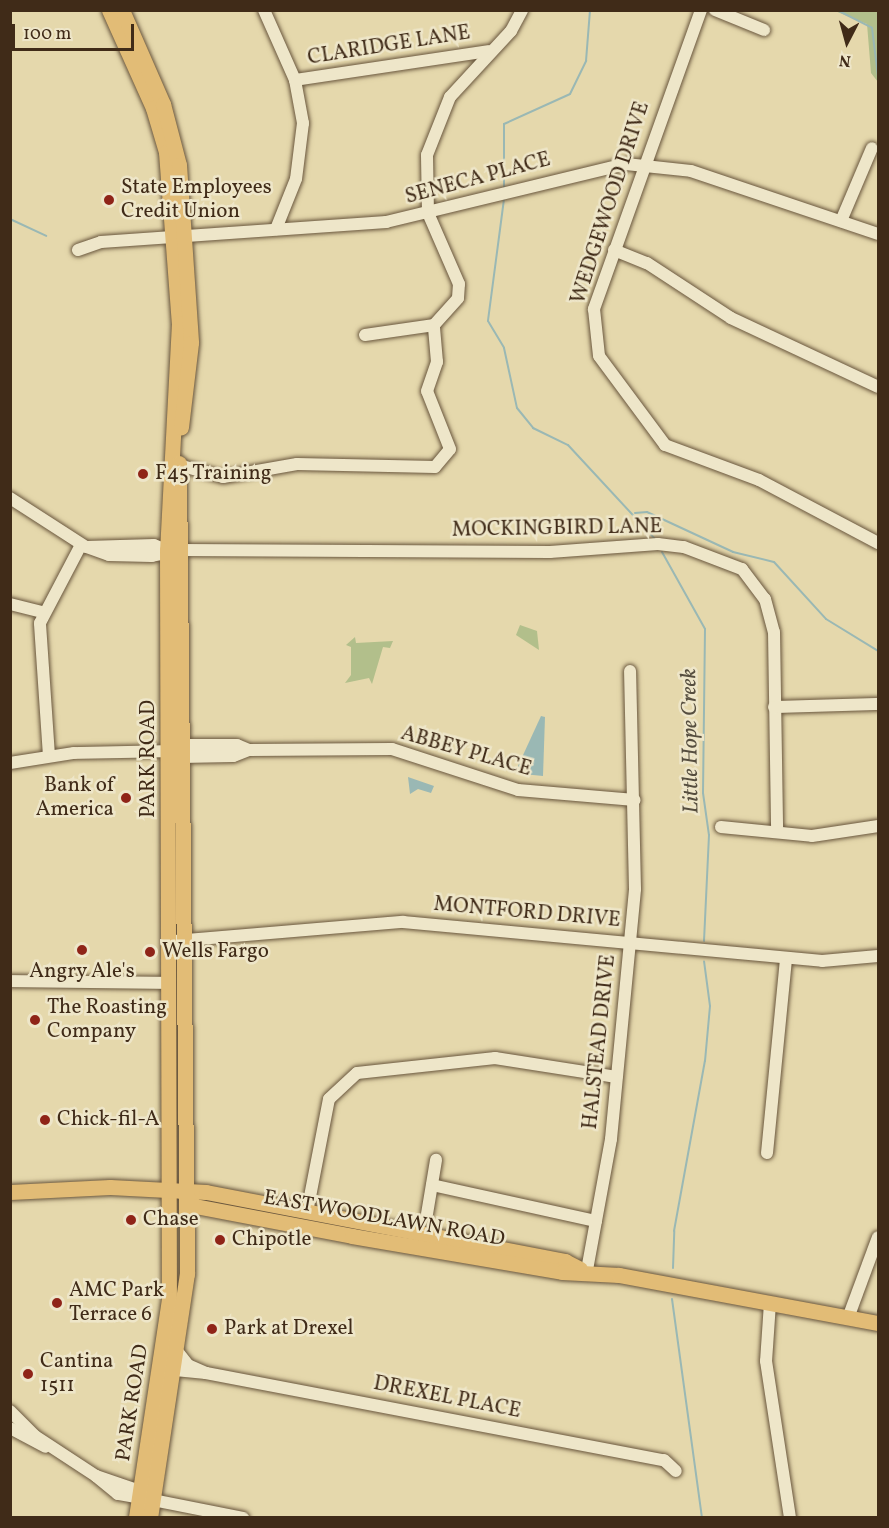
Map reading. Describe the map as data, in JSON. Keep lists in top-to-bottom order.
{
  "streets": {
    "main road": ["PARK ROAD", "EAST WOODLAWN ROAD"],
    "street": [
      "CLARIDGE LANE",
      "SENECA PLACE",
      "WEDGEWOOD DRIVE",
      "MOCKINGBIRD LANE",
      "ABBEY PLACE",
      "MONTFORD DRIVE",
      "HALSTEAD DRIVE",
      "DREXEL PLACE"
    ]
  },
  "crossings": [
    ["SENECA PLACE", "WEDGEWOOD DRIVE"],
    ["SENECA PLACE", "PARK ROAD"],
    ["MOCKINGBIRD LANE", "PARK ROAD"],
    ["ABBEY PLACE", "PARK ROAD"],
    ["ABBEY PLACE", "HALSTEAD DRIVE"],
    ["PARK ROAD", "MONTFORD DRIVE"],
    ["PARK ROAD", "EAST WOODLAWN ROAD"],
    ["PARK ROAD", "DREXEL PLACE"],
    ["MONTFORD DRIVE", "HALSTEAD DRIVE"],
    ["HALSTEAD DRIVE", "EAST WOODLAWN ROAD"]
  ],
  "water": ["Little Hope Creek"],
  "places": [
    "State Employees Credit Union",
    "F45 Training",
    "Bank of America",
    "Angry Ale's",
    "Wells Fargo",
    "The Roasting Company",
    "Chick-fil-A",
    "Chase",
    "Chipotle",
    "AMC Park Terrace 6",
    "Park at Drexel",
    "Cantina 1511"
  ],
  "scale_bar": "100 m",
  "north": "bottom"
}
